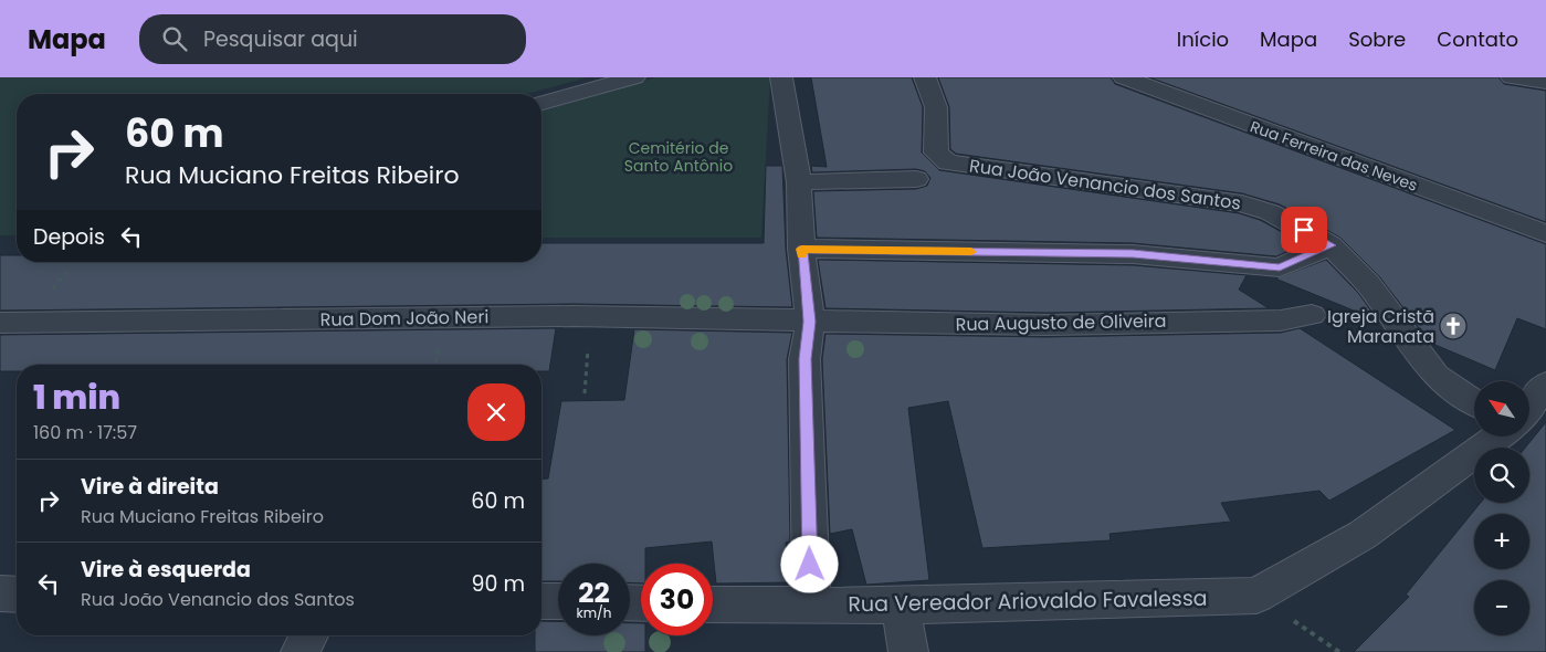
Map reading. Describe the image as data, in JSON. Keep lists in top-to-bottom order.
{
  "streets": {
    "street": [
      "Rua Ferreira das Neves",
      "Rua João Venancio dos Santos",
      "Rua Dom João Neri",
      "Rua Augusto de Oliveira",
      "Rua Vereador Ariovaldo Favalessa"
    ]
  },
  "crossings": [
    ["Rua Dom João Neri", "Rua Augusto de Oliveira"]
  ],
  "parks": ["Cemitério de Santo Antônio"],
  "places": {
    "church": ["Igreja Cristã Maranata"]
  },
  "north": "top left",
  "page": {
    "header": "Mapa",
    "search": "Pesquisar aqui",
    "nav": [
      "Início",
      "Mapa",
      "Sobre",
      "Contato"
    ],
    "turn": ["60 m", "Rua Muciano Freitas Ribeiro"],
    "then": "Depois",
    "heading": ["1 min", "160 m · 17:57"],
    "map_buttons": ["+", "−"],
    "list": [
      {
        "name": "Vire à direita",
        "note": "Rua Muciano Freitas Ribeiro",
        "value": "60 m"
      },
      {
        "name": "Vire à esquerda",
        "note": "Rua João Venancio dos Santos",
        "value": "90 m"
      }
    ],
    "speed": "22 km/h",
    "limit": "30"
  }
}
